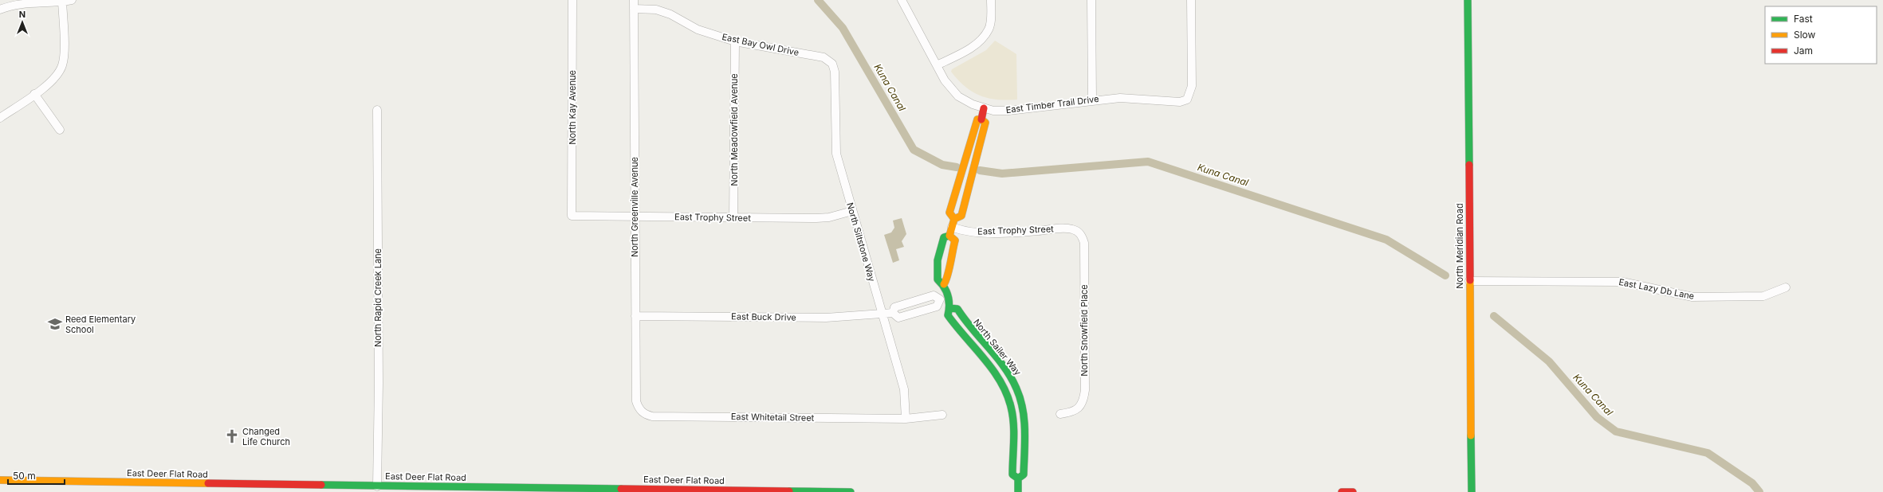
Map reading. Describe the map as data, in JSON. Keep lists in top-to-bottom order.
{
  "streets": {
    "main road": ["North Meridian Road", "North Sailer Way", "East Deer Flat Road"],
    "street": [
      "East Bay Owl Drive",
      "East Timber Trail Drive",
      "North Kay Avenue",
      "North Meadowfield Avenue",
      "North Greenville Avenue",
      "East Trophy Street",
      "North Siltstone Way",
      "East Lazy Db Lane",
      "North Rapid Creek Lane",
      "East Buck Drive",
      "North Snowfield Place",
      "East Whitetail Street"
    ]
  },
  "crossings": [
    ["East Bay Owl Drive", "North Meadowfield Avenue"],
    ["East Bay Owl Drive", "North Greenville Avenue"],
    ["East Bay Owl Drive", "North Siltstone Way"],
    ["East Timber Trail Drive", "North Sailer Way"],
    ["North Kay Avenue", "East Trophy Street"],
    ["North Meadowfield Avenue", "East Trophy Street"],
    ["North Greenville Avenue", "East Trophy Street"],
    ["North Greenville Avenue", "East Buck Drive"],
    ["North Greenville Avenue", "East Whitetail Street"],
    ["East Trophy Street", "North Siltstone Way"],
    ["East Trophy Street", "North Snowfield Place"],
    ["East Trophy Street", "North Sailer Way"],
    ["North Siltstone Way", "East Buck Drive"],
    ["North Siltstone Way", "East Whitetail Street"],
    ["North Meridian Road", "East Lazy Db Lane"],
    ["North Rapid Creek Lane", "East Deer Flat Road"],
    ["East Buck Drive", "North Sailer Way"]
  ],
  "water": ["Kuna Canal"],
  "places": {
    "school or university": ["Reed Elementary School"],
    "church": ["Changed Life Church"]
  },
  "legend": ["Fast", "Slow", "Jam"],
  "scale_bar": "50 m",
  "north": "top"
}
